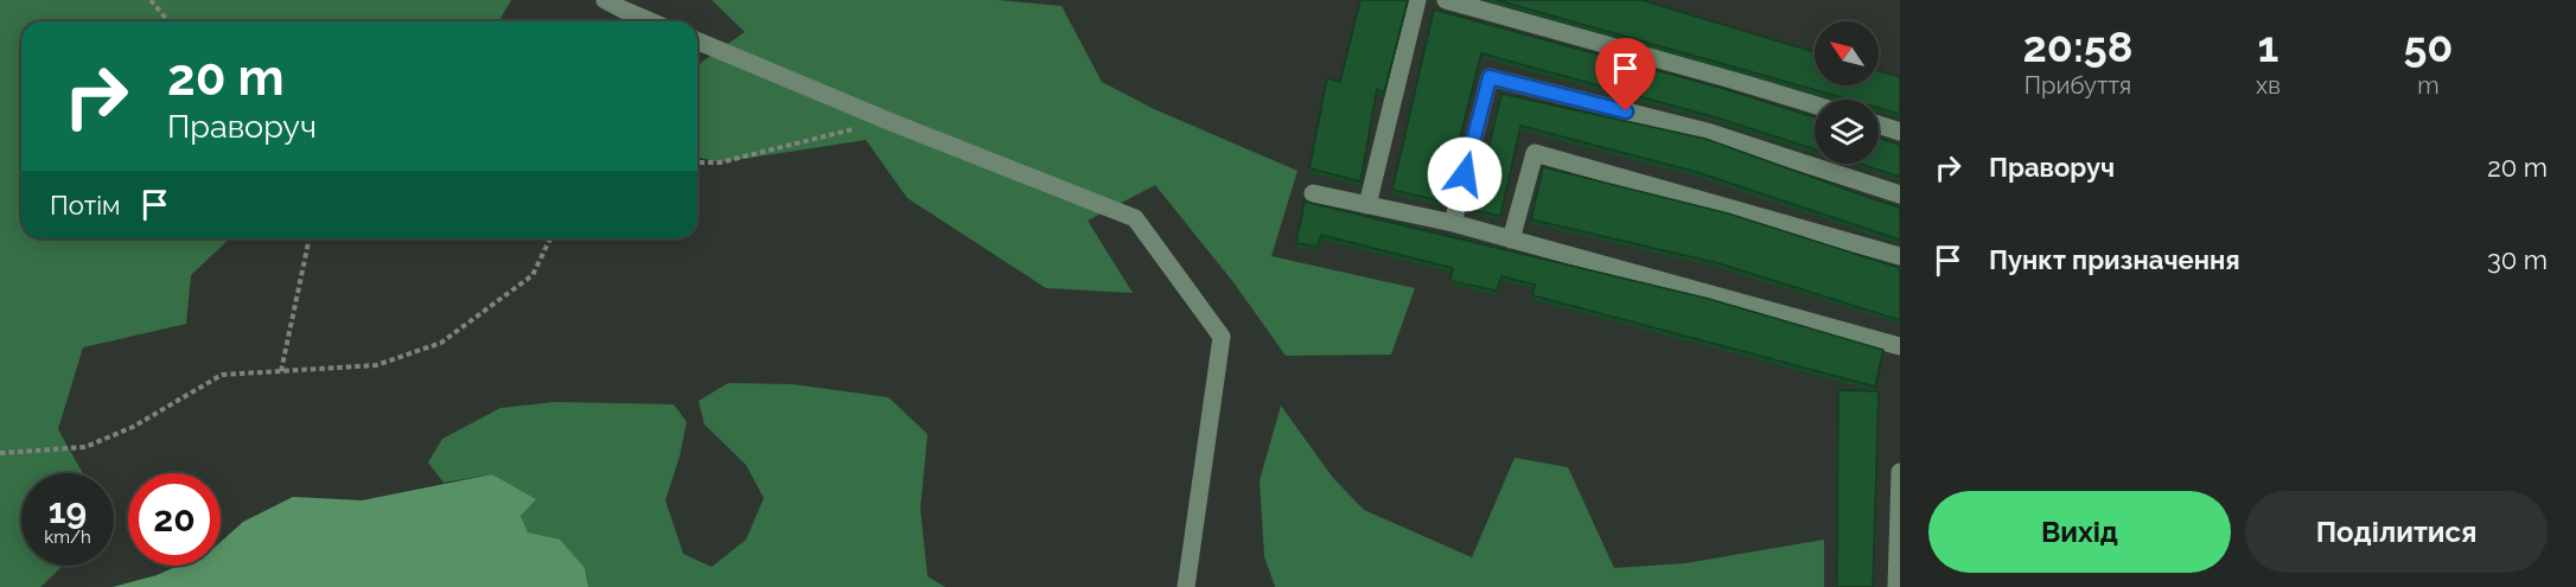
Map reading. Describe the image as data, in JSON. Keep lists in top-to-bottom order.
{
  "north": "top left",
  "page": {
    "eta": [
      "20:58",
      "Прибуття",
      "1",
      "хв",
      "50",
      "m"
    ],
    "turn": ["20 m", "Праворуч"],
    "list": [
      {
        "name": "Праворуч",
        "value": "20 m"
      },
      {
        "name": "Пункт призначення",
        "value": "30 m"
      }
    ],
    "then": "Потім",
    "speed": "19 km/h",
    "limit": "20",
    "buttons": ["Вихід", "Поділитися"]
  }
}
